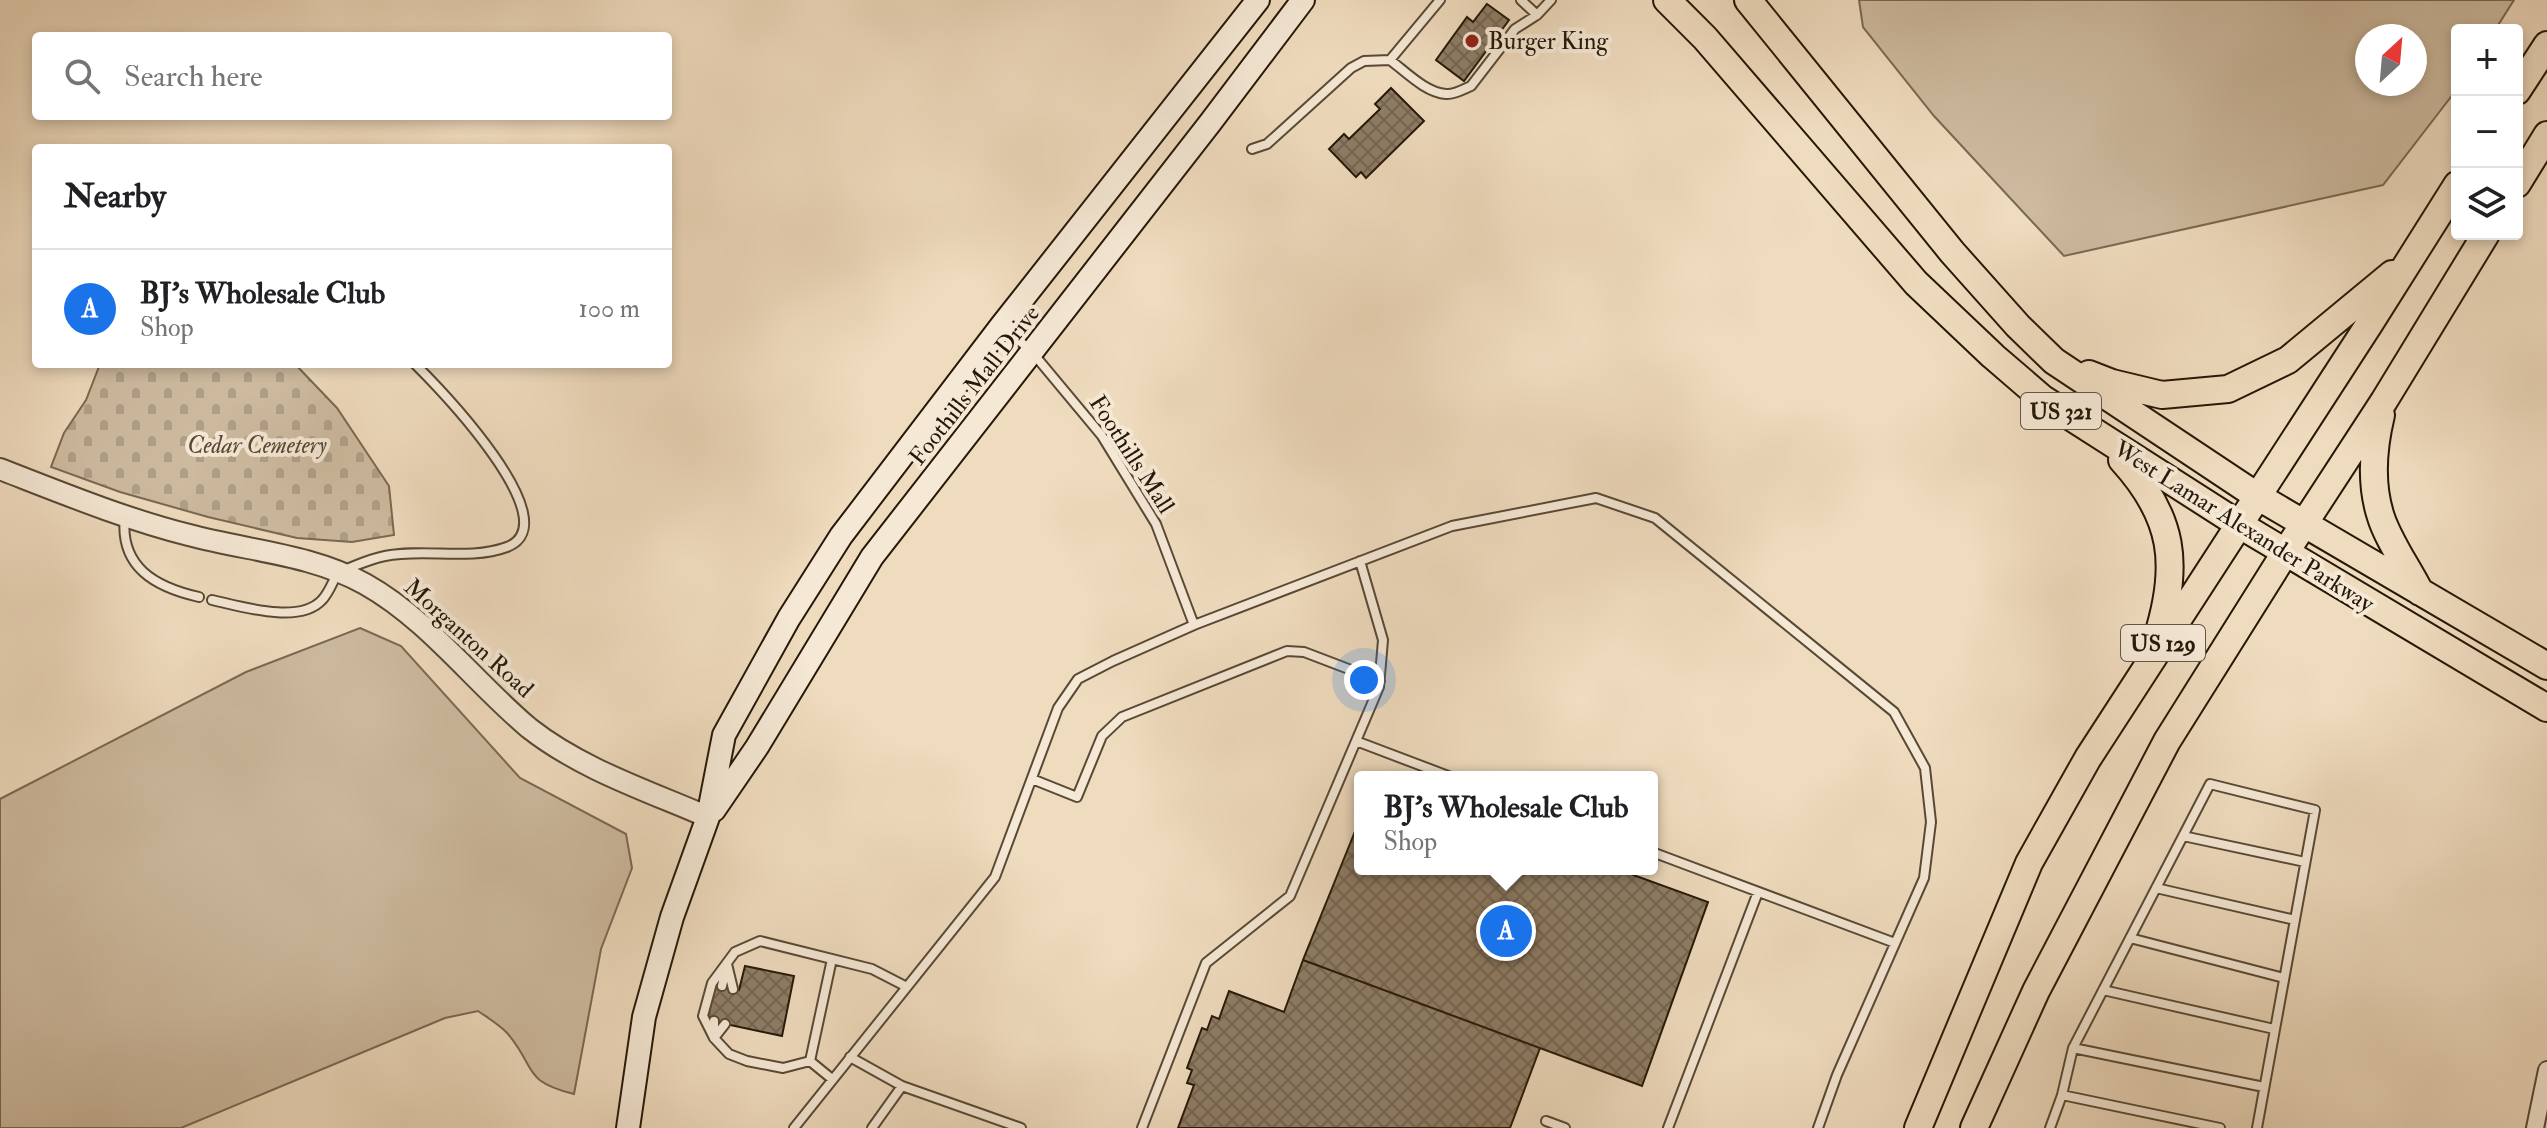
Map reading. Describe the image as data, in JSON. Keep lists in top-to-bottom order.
{
  "streets": {
    "highway": ["US 321", "West Lamar Alexander Parkway", "US 129"],
    "main road": ["Foothills Mall Drive"],
    "street": ["Morganton Road"],
    "lane": ["Foothills Mall"]
  },
  "crossings": [
    ["Foothills Mall Drive", "Foothills Mall"],
    ["Foothills Mall Drive", "Morganton Road"],
    ["West Lamar Alexander Parkway", "US 129"]
  ],
  "parks": ["Cedar Cemetery"],
  "places": ["Burger King"],
  "north": "top right",
  "page": {
    "map_buttons": ["+", "−"],
    "search": "Search here",
    "heading": "Nearby",
    "list": [
      {
        "mark": "A",
        "name": "BJ's Wholesale Club",
        "note": "Shop",
        "value": "100 m"
      }
    ],
    "popup": ["BJ's Wholesale Club", "Shop"],
    "pins": "A"
  }
}
